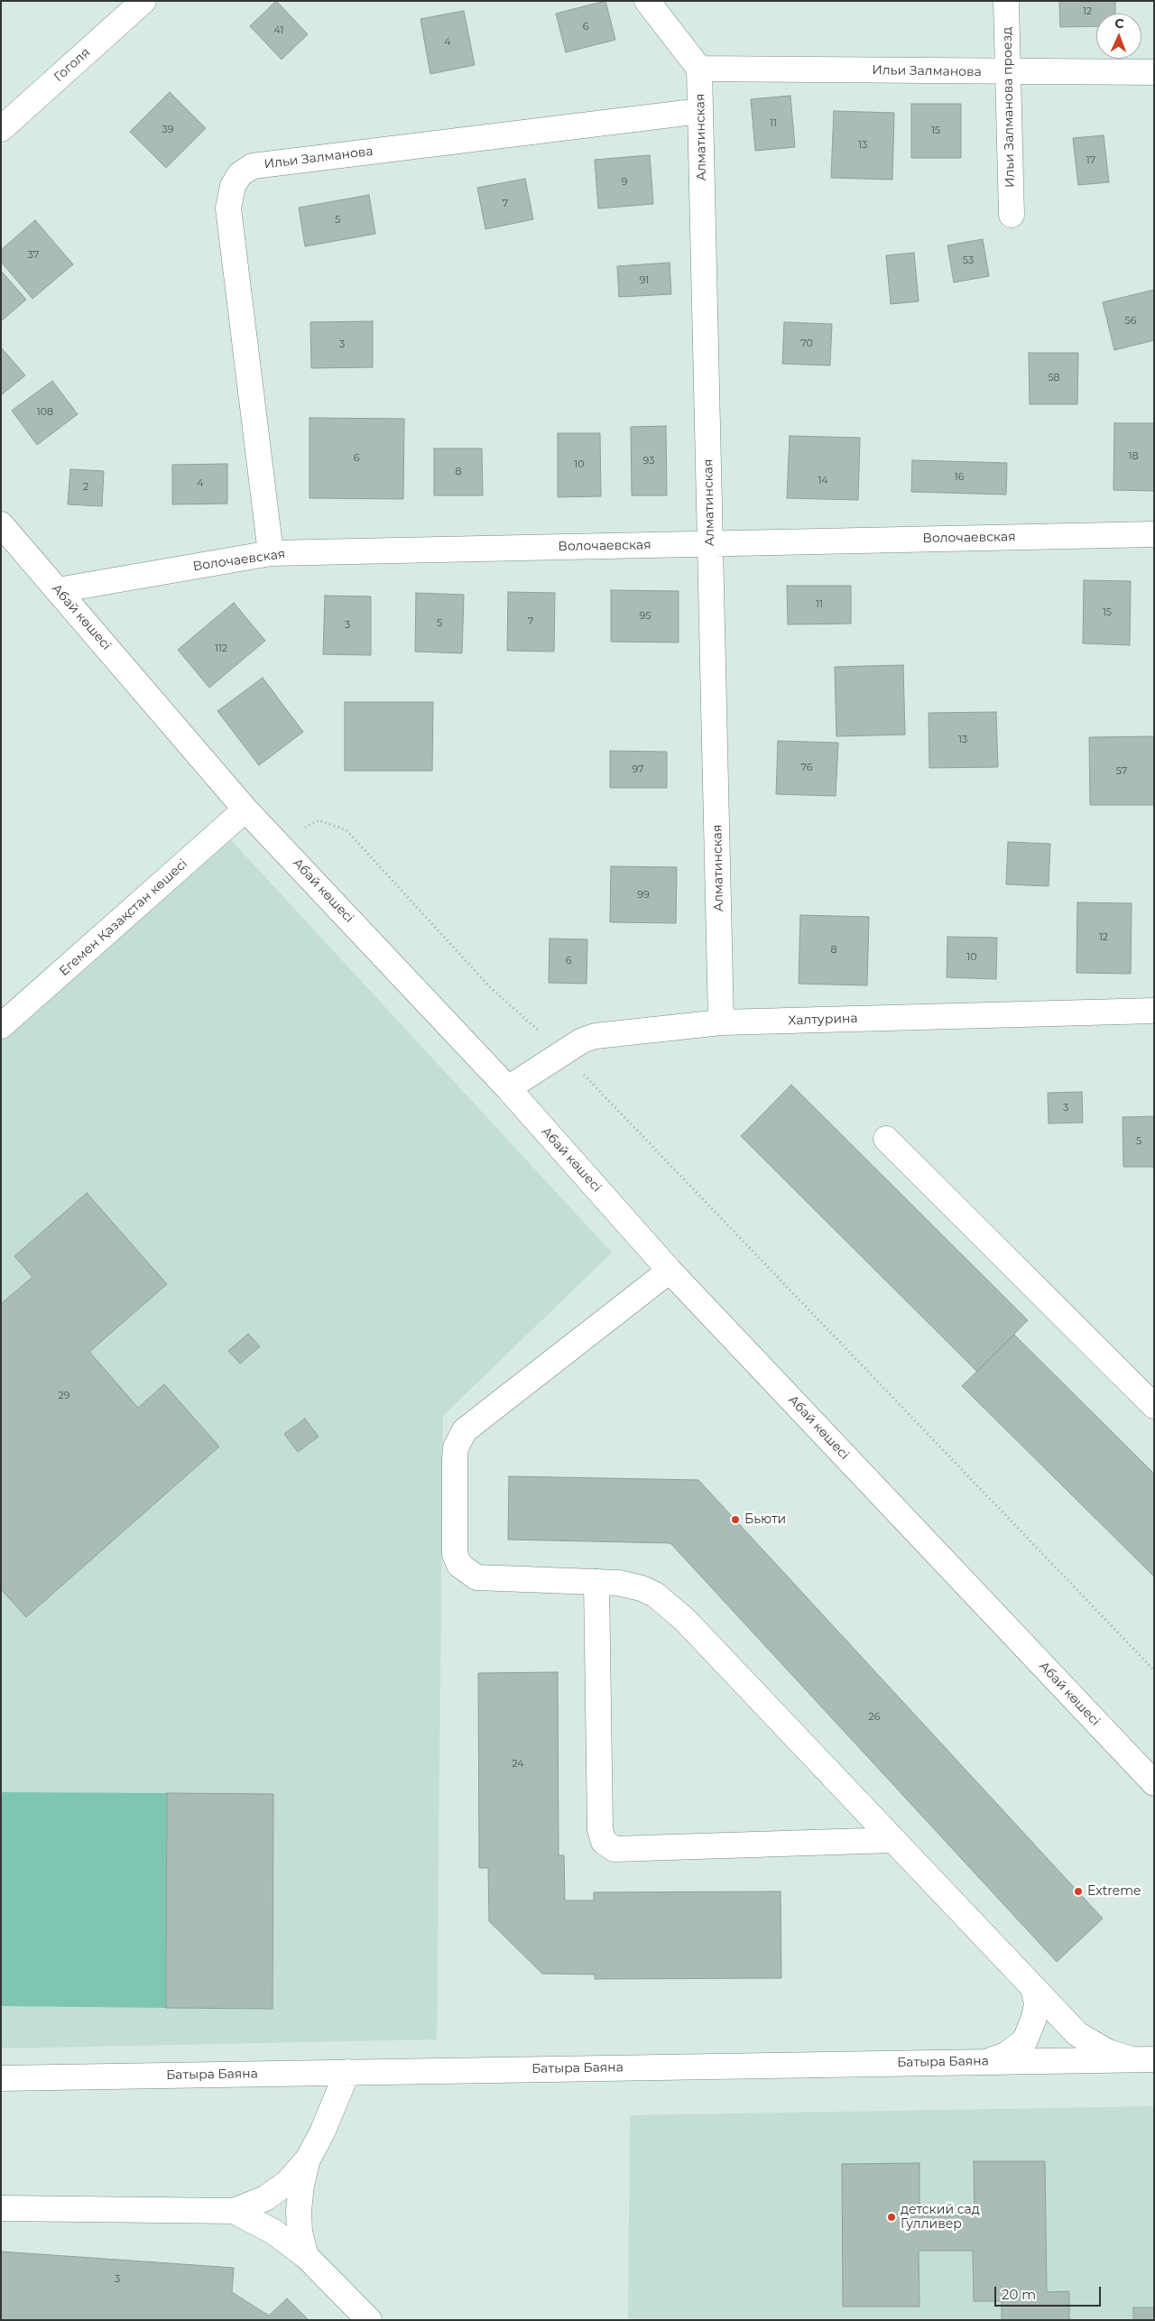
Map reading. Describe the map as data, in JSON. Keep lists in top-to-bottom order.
{
  "streets": {
    "street": [
      "Гоголя",
      "Ильи Залманова",
      "Ильи Залманова проезд",
      "Алматинская",
      "Волочаевская",
      "Абай көшесі",
      "Егемен Қазақстан көшесі",
      "Халтурина",
      "Батыра Баяна"
    ]
  },
  "crossings": [
    ["Ильи Залманова", "Ильи Залманова проезд"],
    ["Ильи Залманова", "Алматинская"],
    ["Ильи Залманова", "Волочаевская"],
    ["Алматинская", "Волочаевская"],
    ["Алматинская", "Халтурина"],
    ["Волочаевская", "Абай көшесі"],
    ["Абай көшесі", "Егемен Қазақстан көшесі"],
    ["Абай көшесі", "Халтурина"]
  ],
  "places": ["Бьюти", "Extreme", "детский сад Гулливер"],
  "house_numbers": [
    "12",
    "6",
    "41",
    "4",
    "11",
    "39",
    "15",
    "13",
    "17",
    "9",
    "7",
    "5",
    "37",
    "53",
    "91",
    "56",
    "70",
    "3",
    "58",
    "108",
    "18",
    "6",
    "93",
    "10",
    "8",
    "16",
    "14",
    "4",
    "2",
    "11",
    "15",
    "95",
    "7",
    "5",
    "3",
    "112",
    "13",
    "76",
    "97",
    "57",
    "99",
    "12",
    "8",
    "10",
    "6",
    "3",
    "5",
    "29",
    "26",
    "24",
    "3"
  ],
  "scale_bar": "20 m",
  "north": "top"
}
